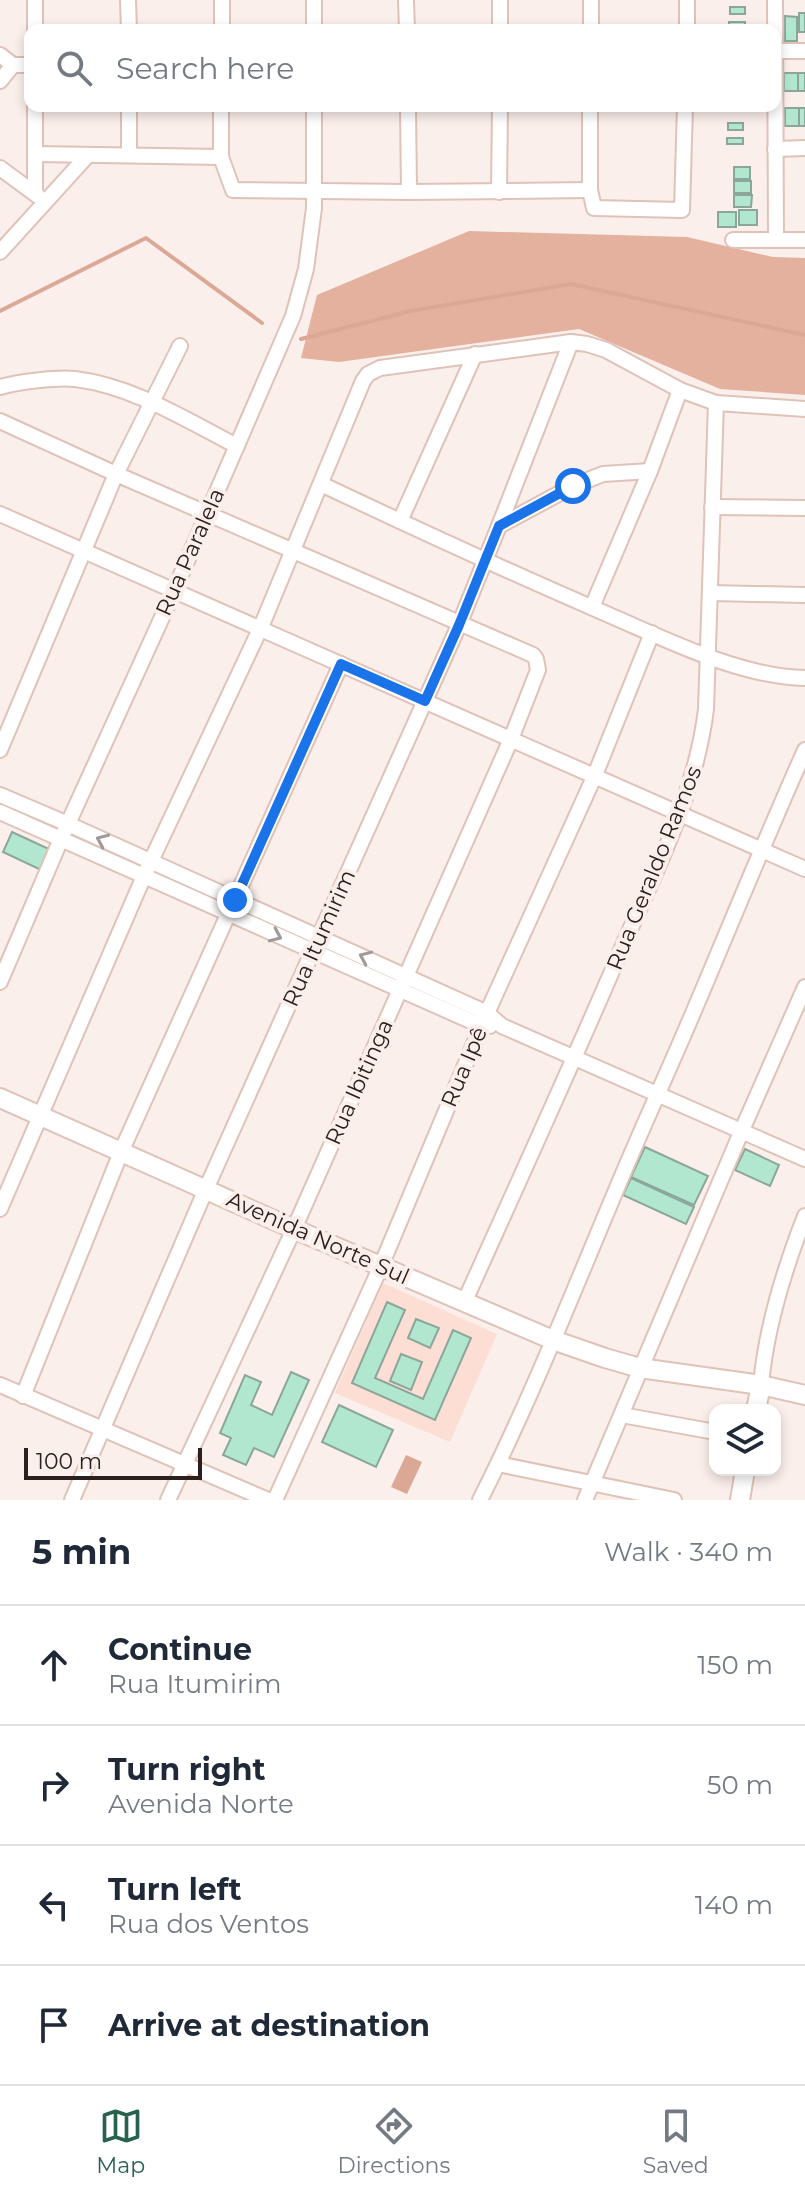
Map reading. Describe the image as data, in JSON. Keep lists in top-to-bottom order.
{
  "streets": {
    "street": [
      "Rua Paralela",
      "Rua Geraldo Ramos",
      "Rua Itumirim",
      "Rua Ipê",
      "Rua Ibitinga",
      "Avenida Norte Sul"
    ]
  },
  "crossings": [
    ["Rua Geraldo Ramos", "Avenida Norte Sul"],
    ["Rua Itumirim", "Rua Ibitinga"],
    ["Rua Itumirim", "Avenida Norte Sul"],
    ["Rua Ipê", "Avenida Norte Sul"],
    ["Rua Ibitinga", "Avenida Norte Sul"]
  ],
  "scale_bar": "100 m",
  "page": {
    "search": "Search here",
    "scale": "100 m",
    "heading": ["5 min", "Walk · 340 m"],
    "list": [
      ["Continue", "Rua Itumirim", "150 m"],
      ["Turn right", "Avenida Norte", "50 m"],
      ["Turn left", "Rua dos Ventos", "140 m"],
      "Arrive at destination"
    ],
    "nav": ["Map", "Directions", "Saved"]
  }
}
